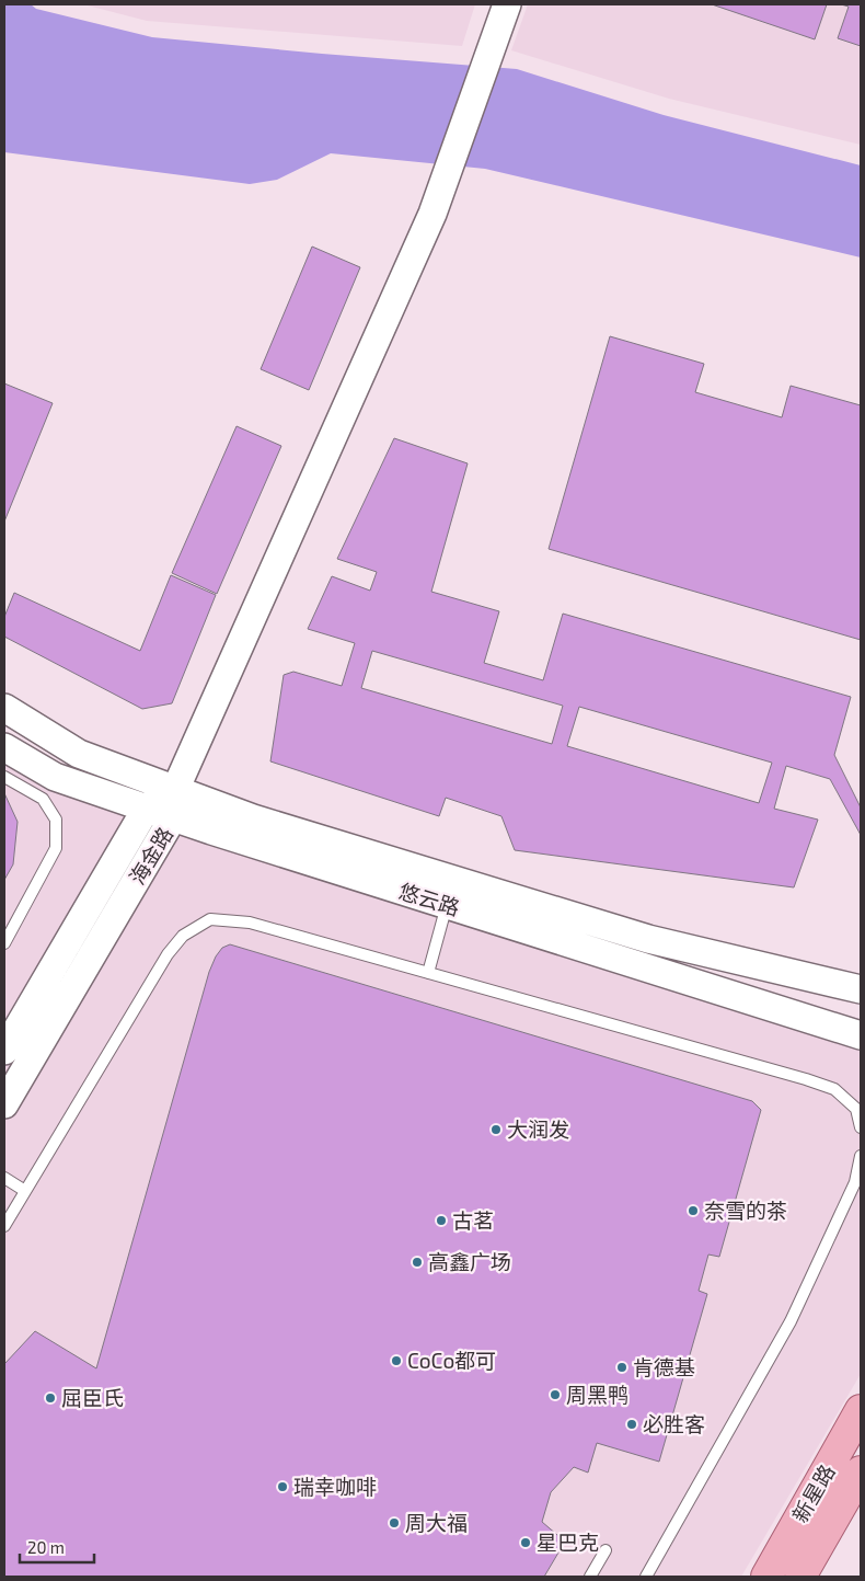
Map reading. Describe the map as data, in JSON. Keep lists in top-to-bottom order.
{
  "streets": {
    "main road": ["新星路"],
    "street": ["海金路", "悠云路"]
  },
  "crossings": [
    ["海金路", "悠云路"]
  ],
  "places": [
    "大润发",
    "奈雪的茶",
    "古茗",
    "高鑫广场",
    "CoCo都可",
    "肯德基",
    "周黑鸭",
    "屈臣氏",
    "必胜客",
    "瑞幸咖啡",
    "周大福",
    "星巴克"
  ],
  "scale_bar": "20 m"
}
